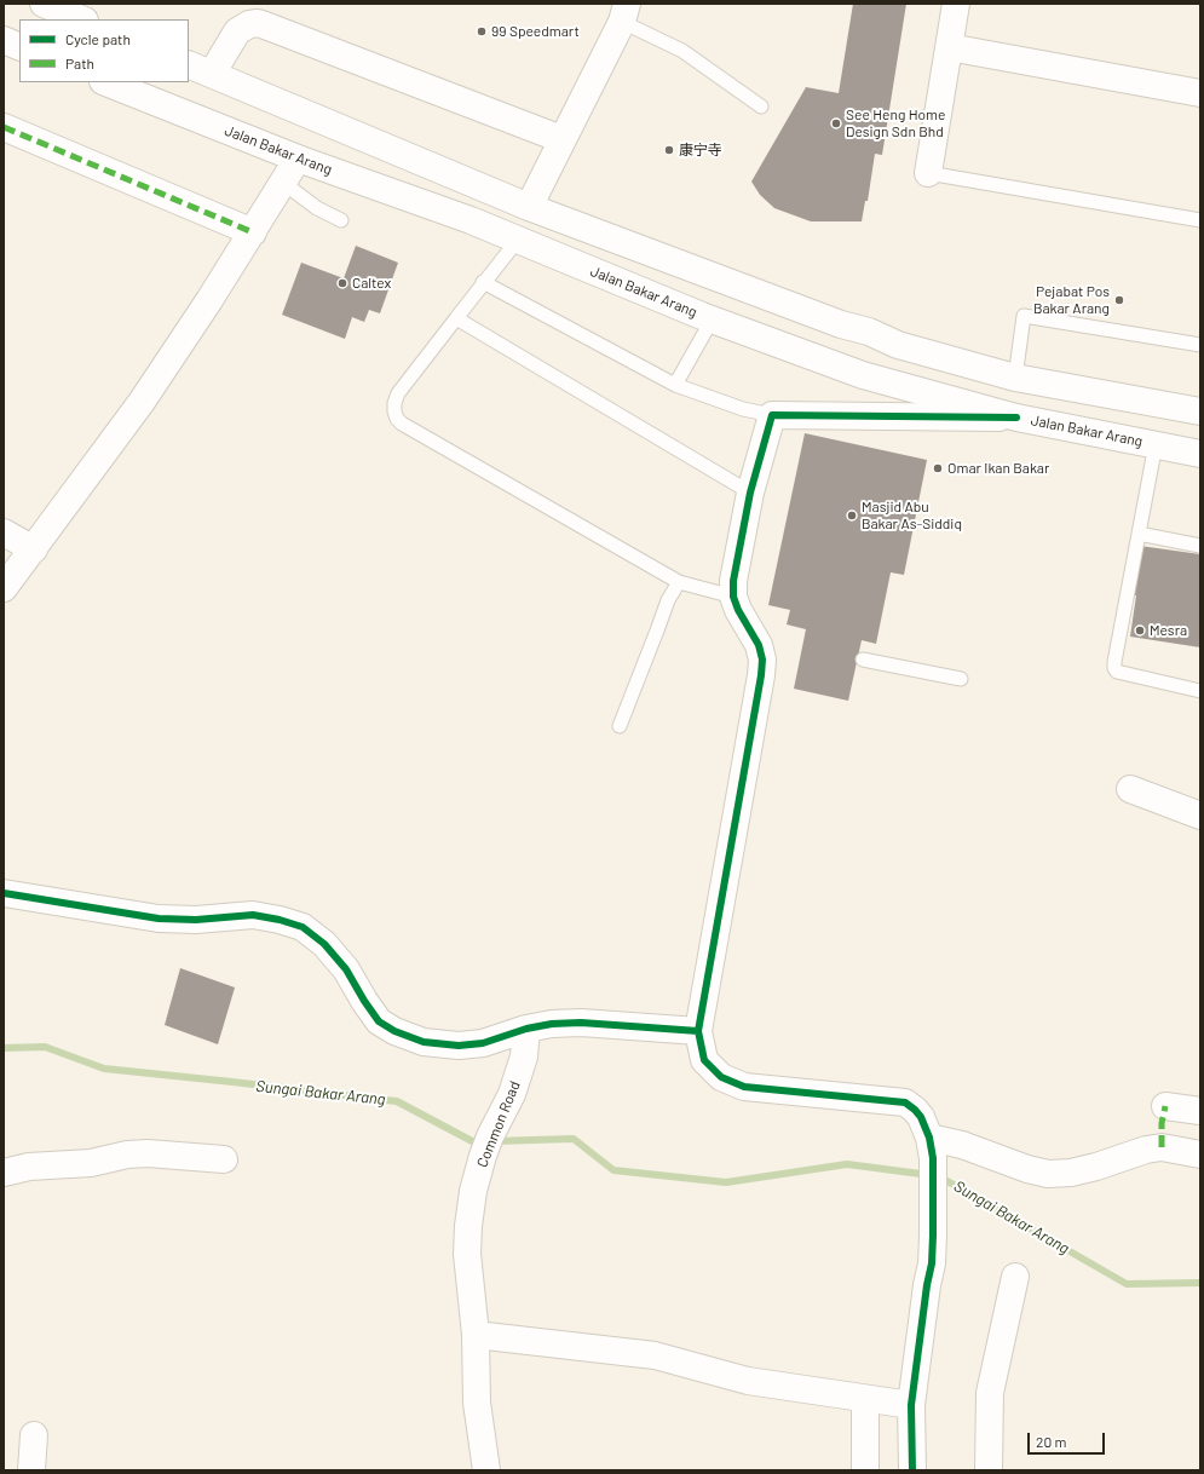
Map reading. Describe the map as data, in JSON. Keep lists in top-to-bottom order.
{
  "streets": {
    "street": ["Jalan Bakar Arang", "Common Road"]
  },
  "water": ["Sungai Bakar Arang"],
  "places": [
    "99 Speedmart",
    "See Heng Home Design Sdn Bhd",
    "康宁寺",
    "Caltex",
    "Pejabat Pos Bakar Arang",
    "Omar Ikan Bakar",
    "Masjid Abu Bakar As-Siddiq",
    "Mesra"
  ],
  "legend": ["Cycle path", "Path"],
  "scale_bar": "20 m"
}
